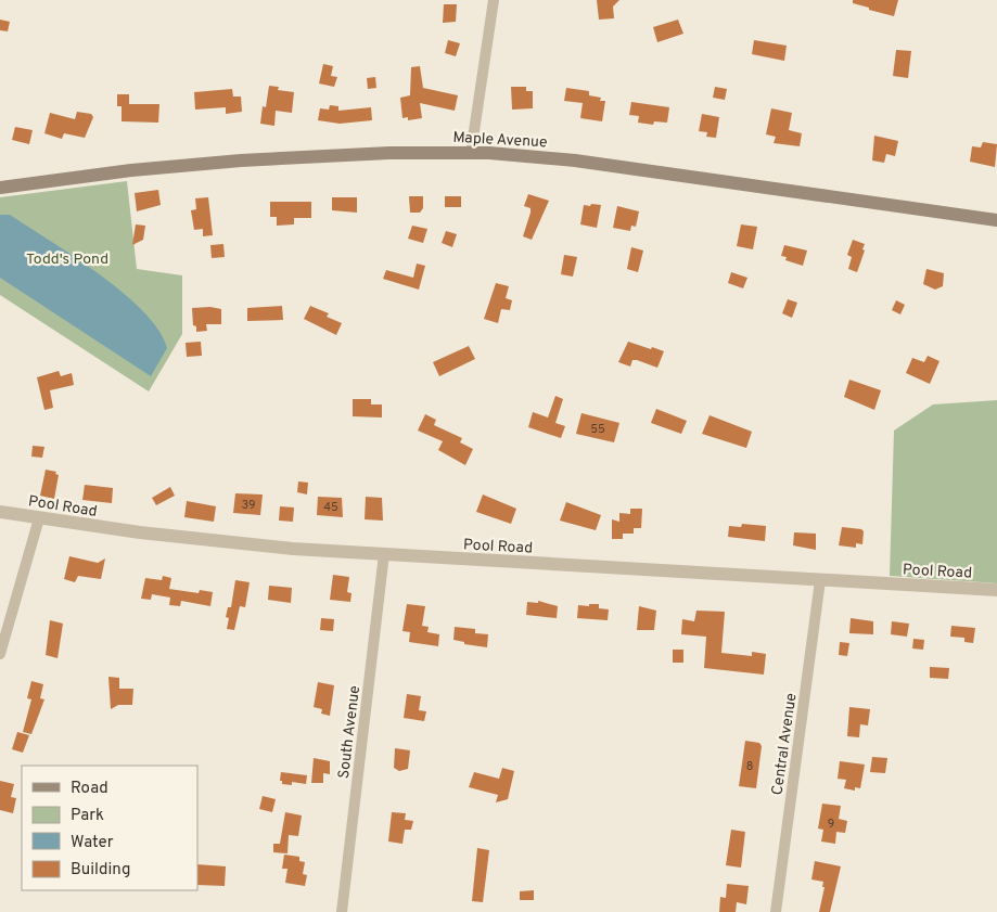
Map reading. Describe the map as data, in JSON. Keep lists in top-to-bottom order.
{
  "streets": {
    "main road": ["Maple Avenue"],
    "street": ["Pool Road", "South Avenue", "Central Avenue"]
  },
  "crossings": [
    ["Pool Road", "South Avenue"],
    ["Pool Road", "Central Avenue"]
  ],
  "parks": ["Todd's Pond"],
  "house_numbers": [
    "55",
    "39",
    "45",
    "8",
    "9"
  ],
  "legend": [
    "Road",
    "Park",
    "Water",
    "Building"
  ]
}
